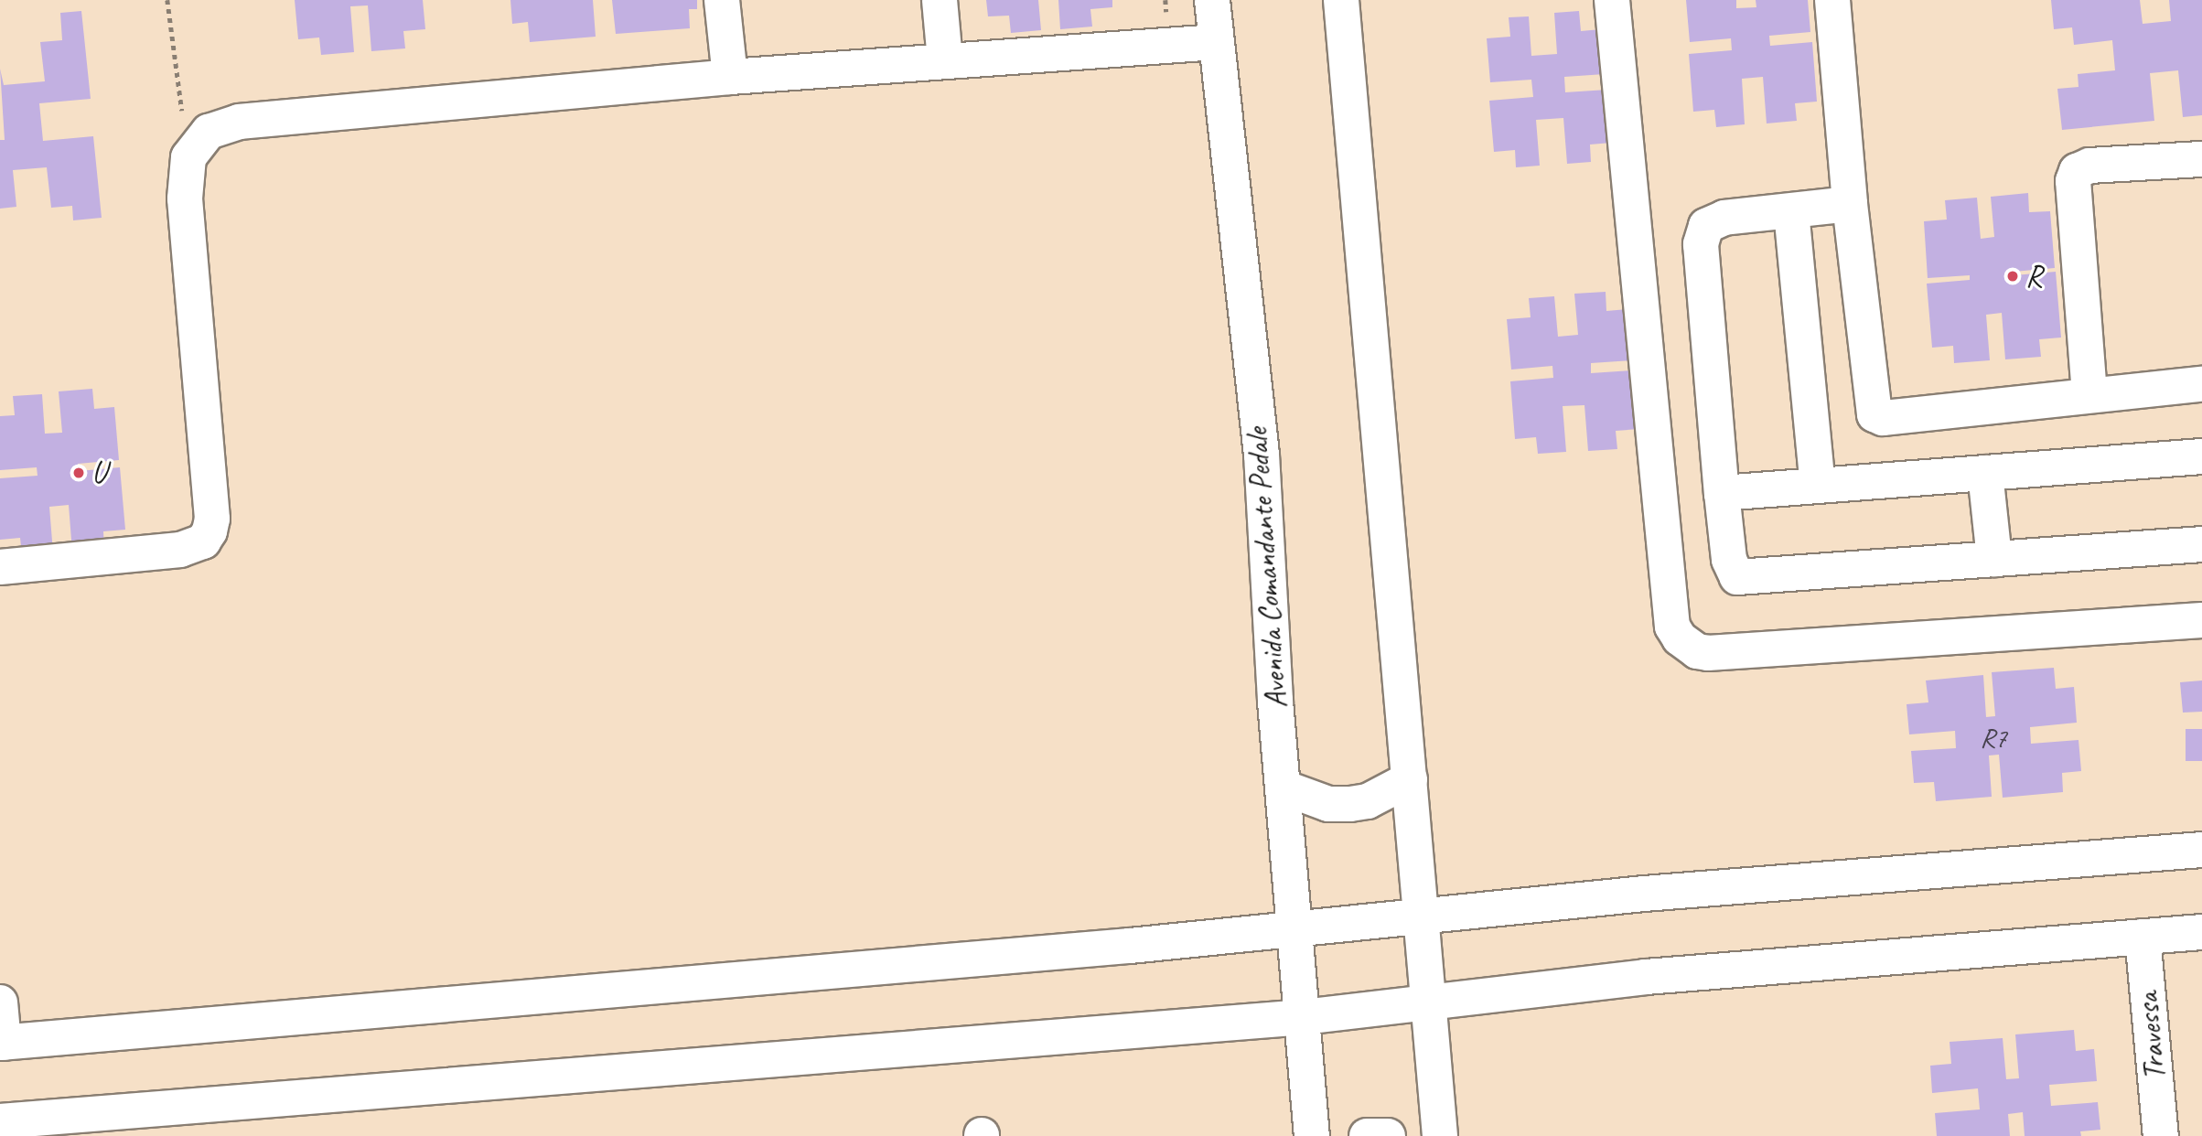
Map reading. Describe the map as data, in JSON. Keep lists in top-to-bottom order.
{
  "streets": {
    "street": ["Avenida Comandante Pedale", "Travessa"]
  },
  "places": ["R", "U"],
  "house_numbers": ["R7"]
}
